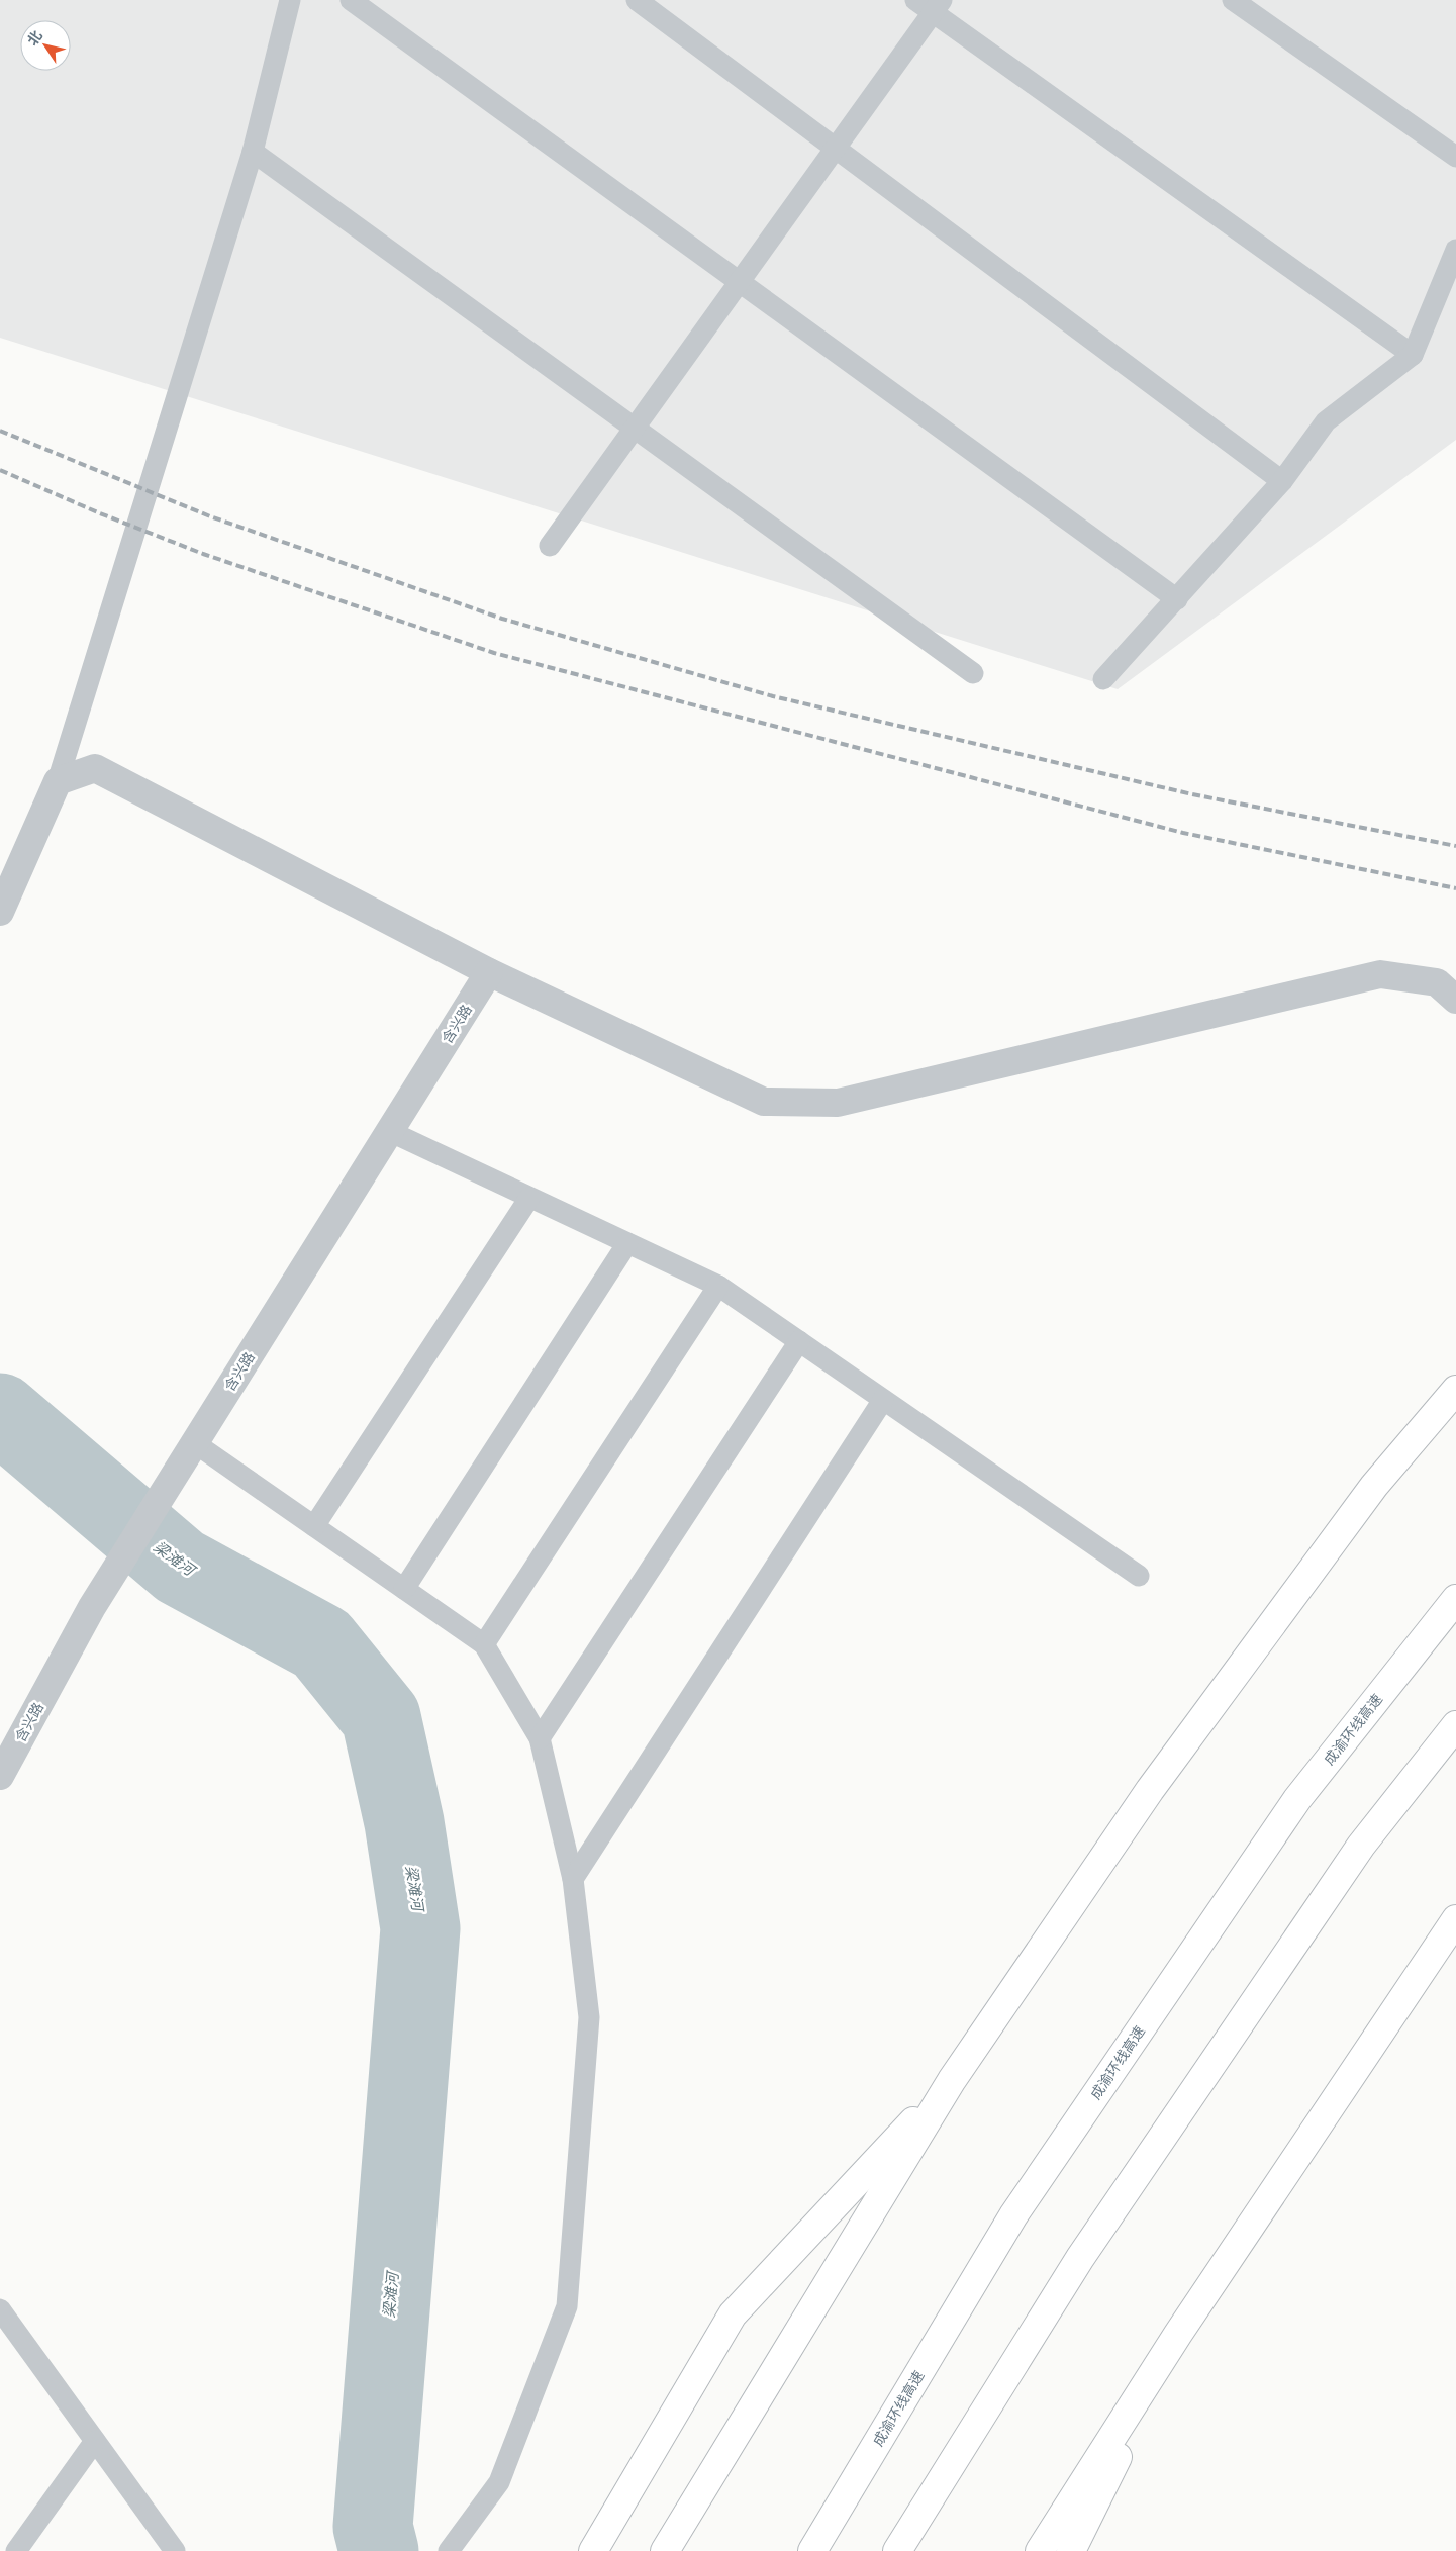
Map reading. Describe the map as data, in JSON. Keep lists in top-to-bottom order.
{
  "streets": {
    "highway": ["成渝环线高速"],
    "street": ["含兴路"]
  },
  "water": ["梁滩河"],
  "north": "top left"
}
